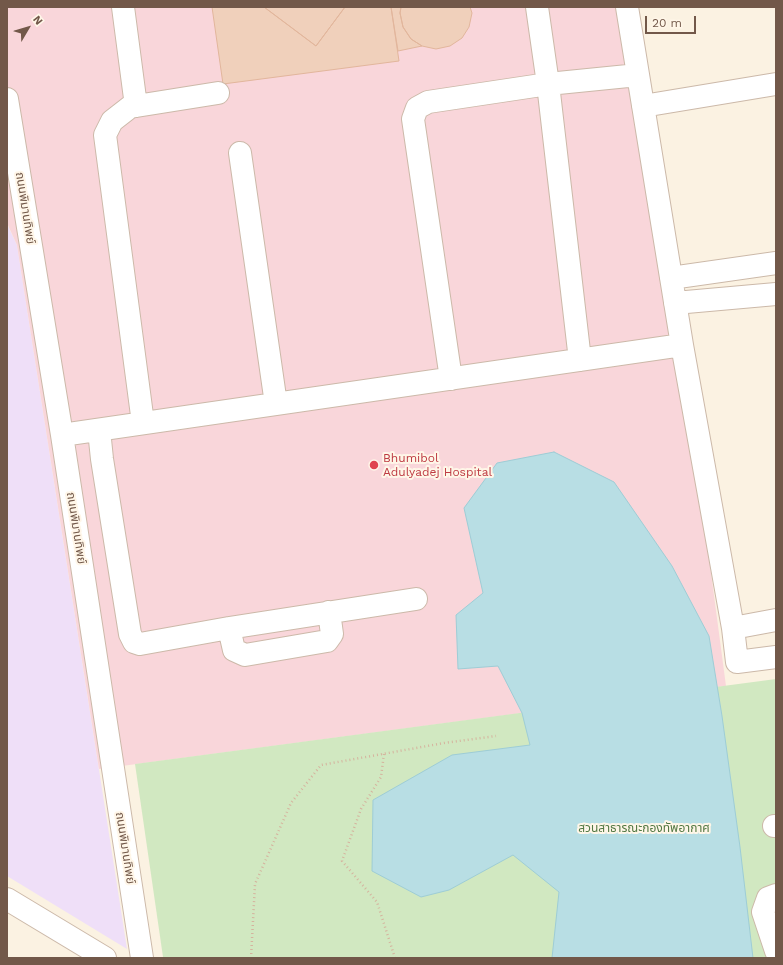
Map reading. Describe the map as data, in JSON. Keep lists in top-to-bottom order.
{
  "streets": {
    "street": ["ถนนพิมานทิพย์"]
  },
  "parks": ["สวนสาธารณะกองทัพอากาศ"],
  "places": ["Bhumibol Adulyadej Hospital"],
  "scale_bar": "20 m",
  "north": "top right"
}
